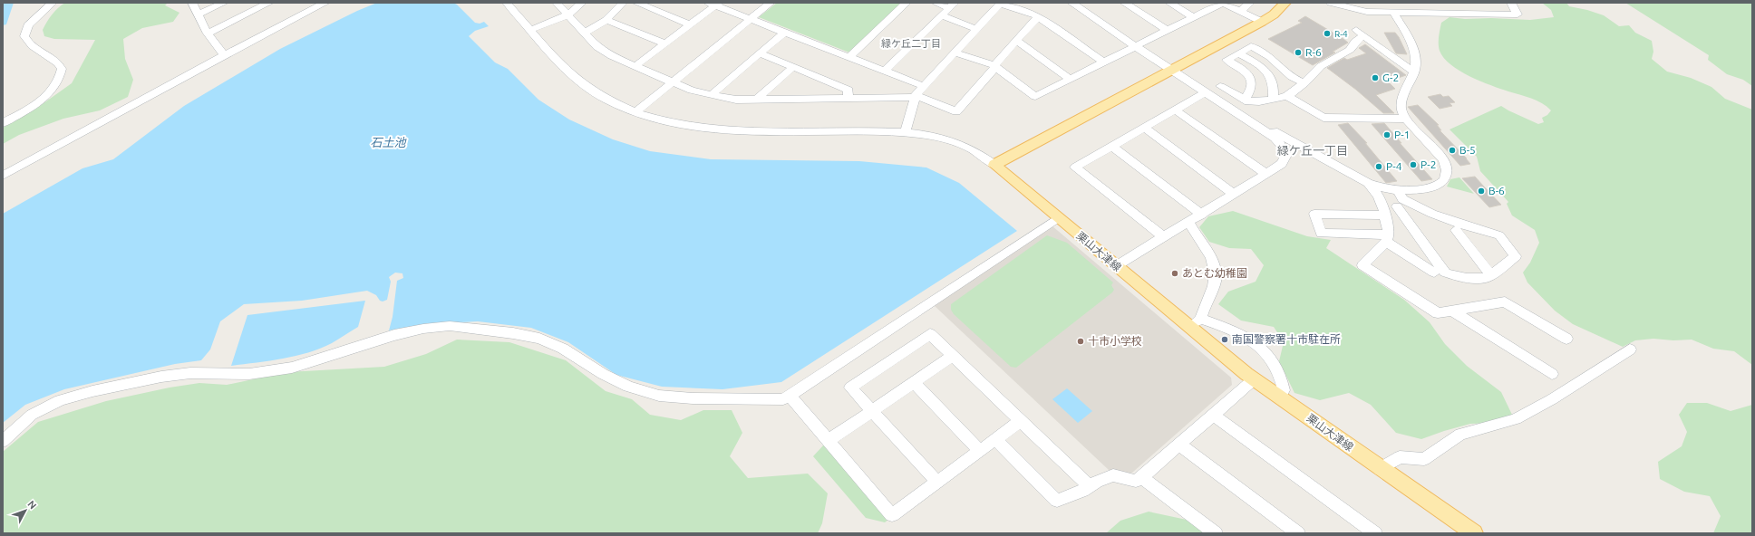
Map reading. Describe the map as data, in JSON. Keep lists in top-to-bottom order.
{
  "streets": {
    "main road": ["栗山大津線"]
  },
  "districts": ["緑ケ丘二丁目", "緑ケ丘一丁目"],
  "water": ["石土池"],
  "places": [
    "R-4",
    "R-6",
    "G-2",
    "P-1",
    "B-5",
    "P-2",
    "P-4",
    "B-6",
    "あとむ幼稚園",
    "南国警察署十市駐在所",
    "十市小学校"
  ],
  "north": "top right"
}
